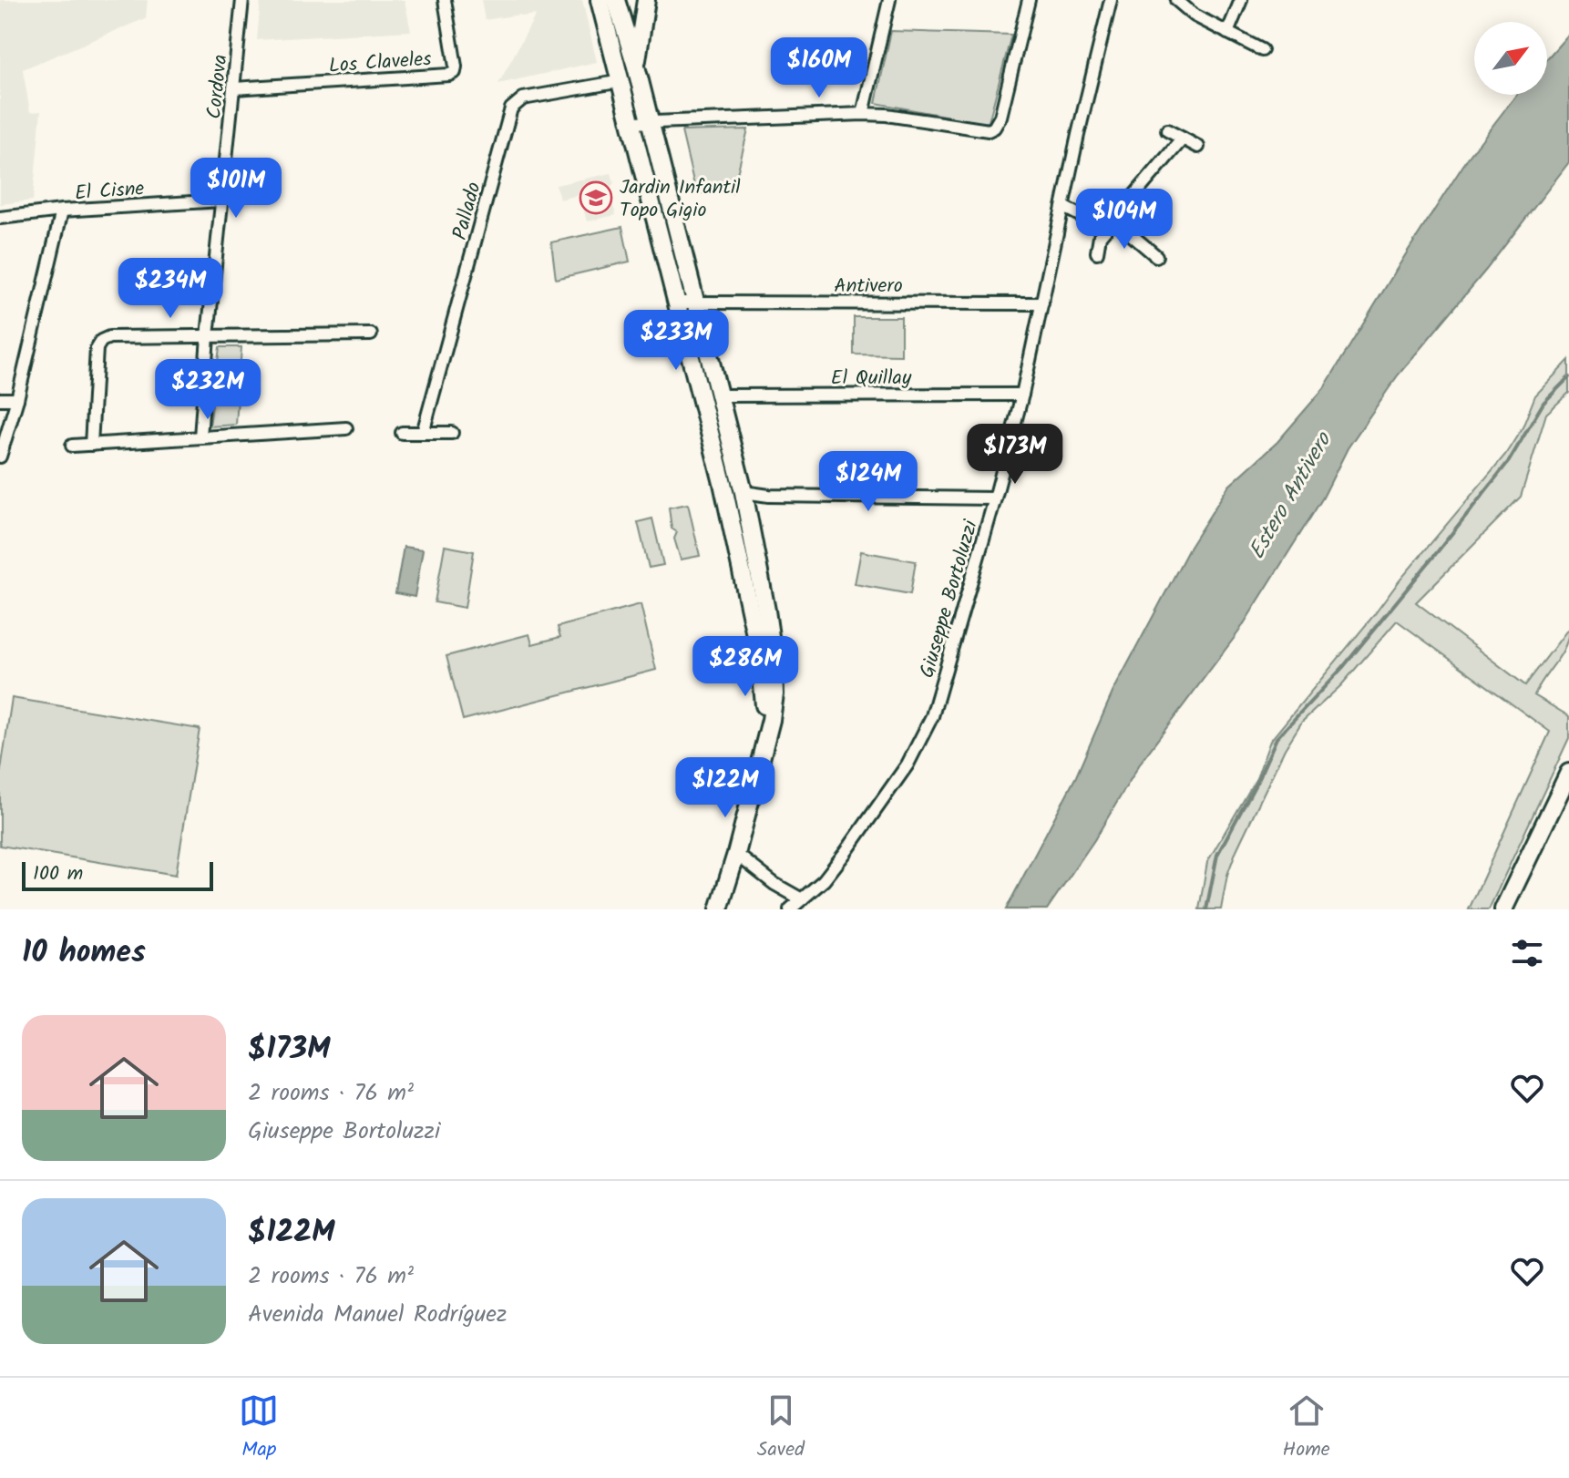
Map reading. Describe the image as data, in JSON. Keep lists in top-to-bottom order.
{
  "streets": {
    "street": [
      "Los Claveles",
      "Cordova",
      "El Cisne",
      "Pallado",
      "Antivero",
      "El Quillay",
      "Giuseppe Bortoluzzi"
    ]
  },
  "crossings": [
    ["Los Claveles", "Cordova"],
    ["Cordova", "El Cisne"],
    ["Antivero", "Giuseppe Bortoluzzi"],
    ["El Quillay", "Giuseppe Bortoluzzi"]
  ],
  "water": ["Estero Antivero"],
  "places": {
    "school or university": ["Jardin Infantil Topo Gigio"]
  },
  "scale_bar": "100 m",
  "north": "top right",
  "page": {
    "price": [
      "$160M",
      "$101M",
      "$104M",
      "$234M",
      "$233M",
      "$232M",
      "$173M",
      "$124M",
      "$286M",
      "$122M"
    ],
    "scale": "100 m",
    "heading": "10 homes",
    "list": [
      {
        "name": "$173M",
        "note": "2 rooms · 76 m² · Giuseppe Bortoluzzi"
      },
      {
        "name": "$122M",
        "note": "2 rooms · 76 m² · Avenida Manuel Rodríguez"
      }
    ],
    "tabs": ["Map", "Saved", "Home"]
  }
}
